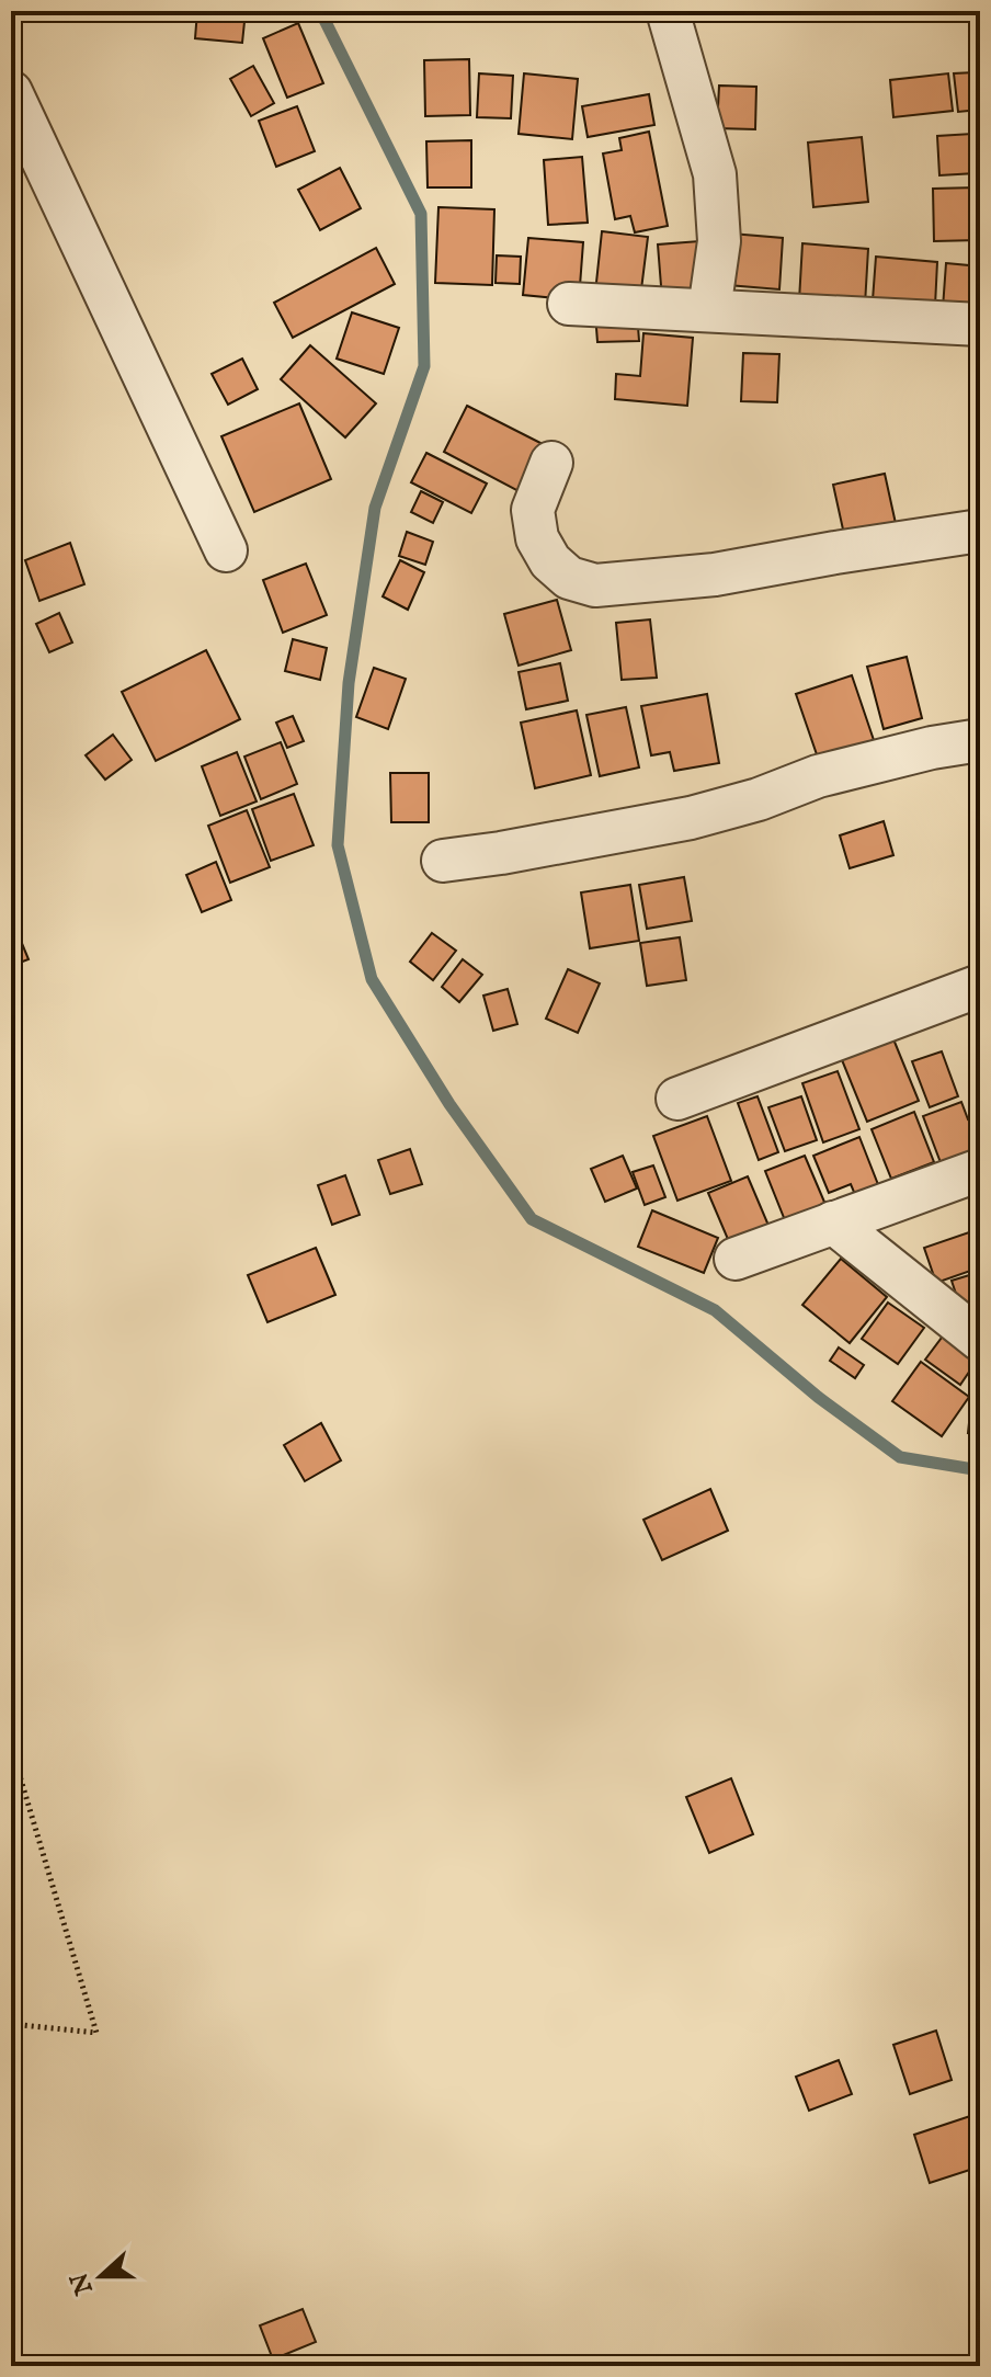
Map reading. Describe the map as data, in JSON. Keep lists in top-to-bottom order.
{
  "north": "left"
}
